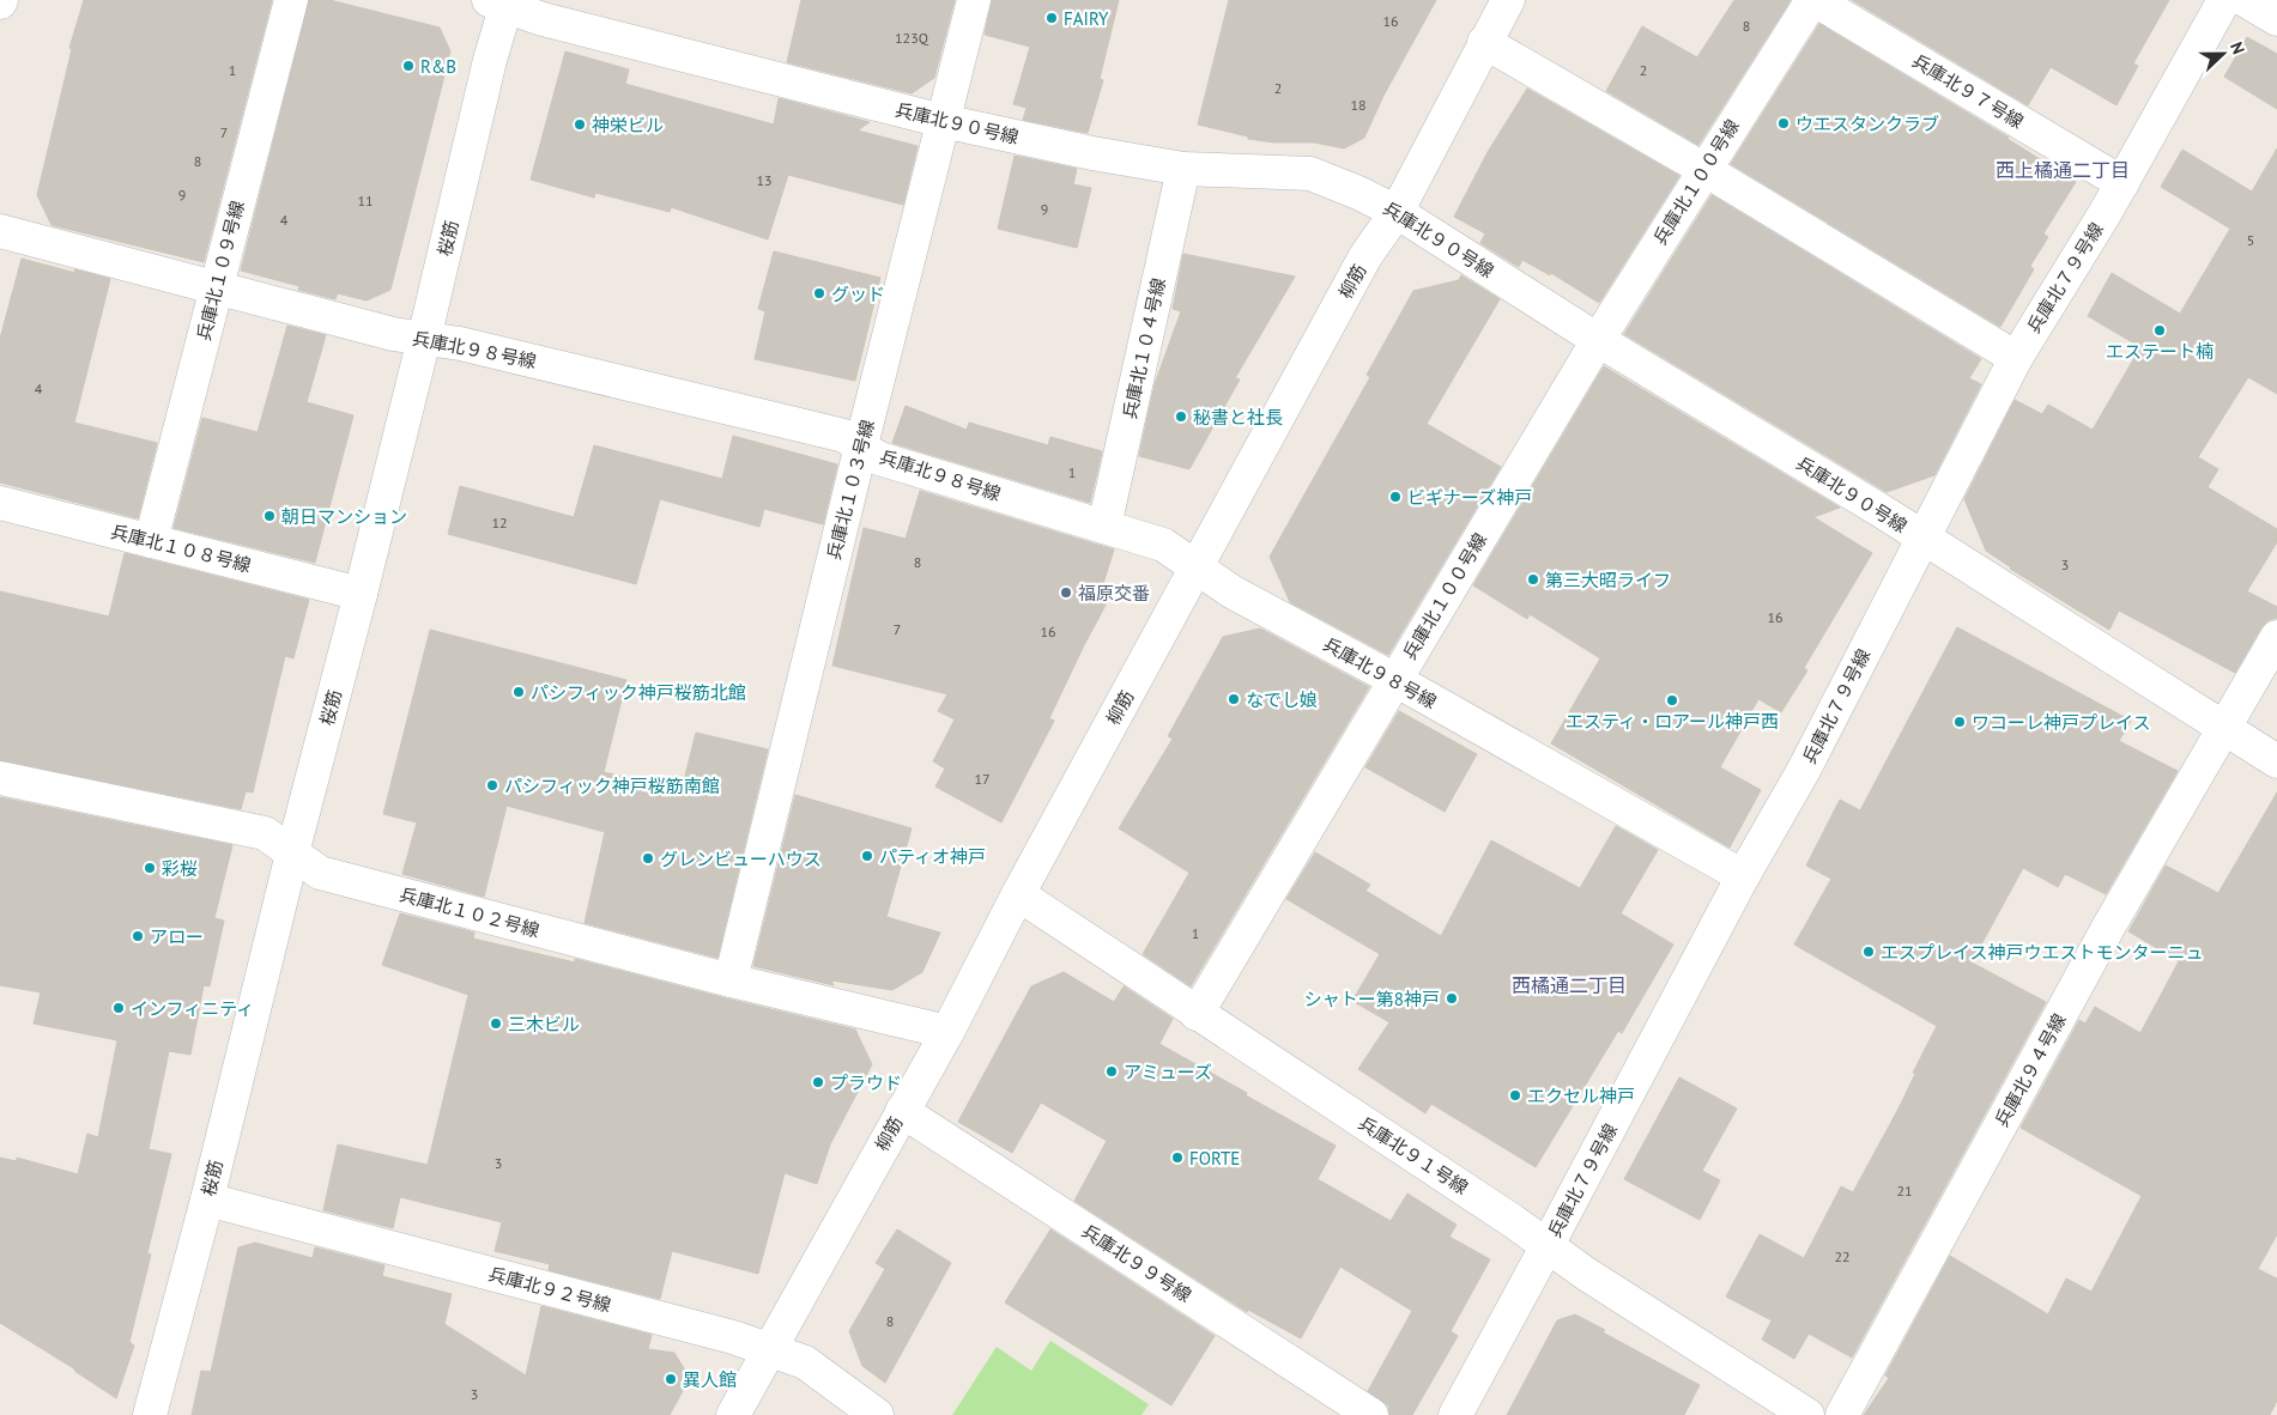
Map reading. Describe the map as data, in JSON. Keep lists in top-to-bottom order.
{
  "streets": {
    "street": [
      "兵庫北９７号線",
      "兵庫北９０号線",
      "兵庫北１００号線",
      "桜筋",
      "兵庫北１０９号線",
      "兵庫北７９号線",
      "柳筋",
      "兵庫北１０４号線",
      "兵庫北９８号線",
      "兵庫北１０３号線",
      "兵庫北１０８号線",
      "兵庫北１０２号線",
      "兵庫北９４号線",
      "兵庫北９１号線",
      "兵庫北９９号線",
      "兵庫北９２号線"
    ]
  },
  "crossings": [
    ["兵庫北９７号線", "兵庫北１００号線"],
    ["兵庫北９７号線", "兵庫北７９号線"],
    ["兵庫北９０号線", "兵庫北１００号線"],
    ["兵庫北９０号線", "桜筋"],
    ["兵庫北９０号線", "兵庫北７９号線"],
    ["兵庫北９０号線", "柳筋"],
    ["兵庫北９０号線", "兵庫北１０４号線"],
    ["兵庫北９０号線", "兵庫北１０３号線"],
    ["兵庫北９０号線", "兵庫北９４号線"],
    ["兵庫北１００号線", "兵庫北９８号線"],
    ["兵庫北１００号線", "兵庫北９１号線"],
    ["桜筋", "兵庫北９８号線"],
    ["桜筋", "兵庫北１０８号線"],
    ["桜筋", "兵庫北１０２号線"],
    ["桜筋", "兵庫北９２号線"],
    ["兵庫北１０９号線", "兵庫北９８号線"],
    ["兵庫北１０９号線", "兵庫北１０８号線"],
    ["兵庫北７９号線", "兵庫北９８号線"],
    ["兵庫北７９号線", "兵庫北９１号線"],
    ["柳筋", "兵庫北９８号線"],
    ["柳筋", "兵庫北１０２号線"],
    ["柳筋", "兵庫北９１号線"],
    ["柳筋", "兵庫北９９号線"],
    ["柳筋", "兵庫北９２号線"],
    ["兵庫北１０４号線", "兵庫北９８号線"],
    ["兵庫北９８号線", "兵庫北１０３号線"],
    ["兵庫北１０３号線", "兵庫北１０２号線"]
  ],
  "districts": ["西上橘通二丁目", "西橘通二丁目"],
  "places": [
    "FAIRY",
    "R&B",
    "ウエスタンクラブ",
    "神栄ビル",
    "グッド",
    "エステート楠",
    "秘書と社長",
    "ビギナーズ神戸",
    "朝日マンション",
    "第三大昭ライフ",
    "福原交番",
    "パシフィック神戸桜筋北館",
    "なでし娘",
    "エスティ・ロアール神戸西",
    "ワコーレ神戸プレイス",
    "パシフィック神戸桜筋南館",
    "パティオ神戸",
    "グレンビューハウス",
    "彩桜",
    "アロー",
    "エスプレイス神戸ウエストモンターニュ",
    "シャトー第8神戸",
    "インフィニティ",
    "三木ビル",
    "アミューズ",
    "プラウド",
    "エクセル神戸",
    "FORTE",
    "異人館"
  ],
  "house_numbers": [
    "16",
    "8",
    "123Q",
    "1",
    "2",
    "2",
    "18",
    "7",
    "8",
    "13",
    "9",
    "11",
    "9",
    "4",
    "5",
    "4",
    "1",
    "12",
    "8",
    "3",
    "16",
    "7",
    "16",
    "17",
    "1",
    "3",
    "21",
    "22",
    "8",
    "3"
  ],
  "north": "right"
}
